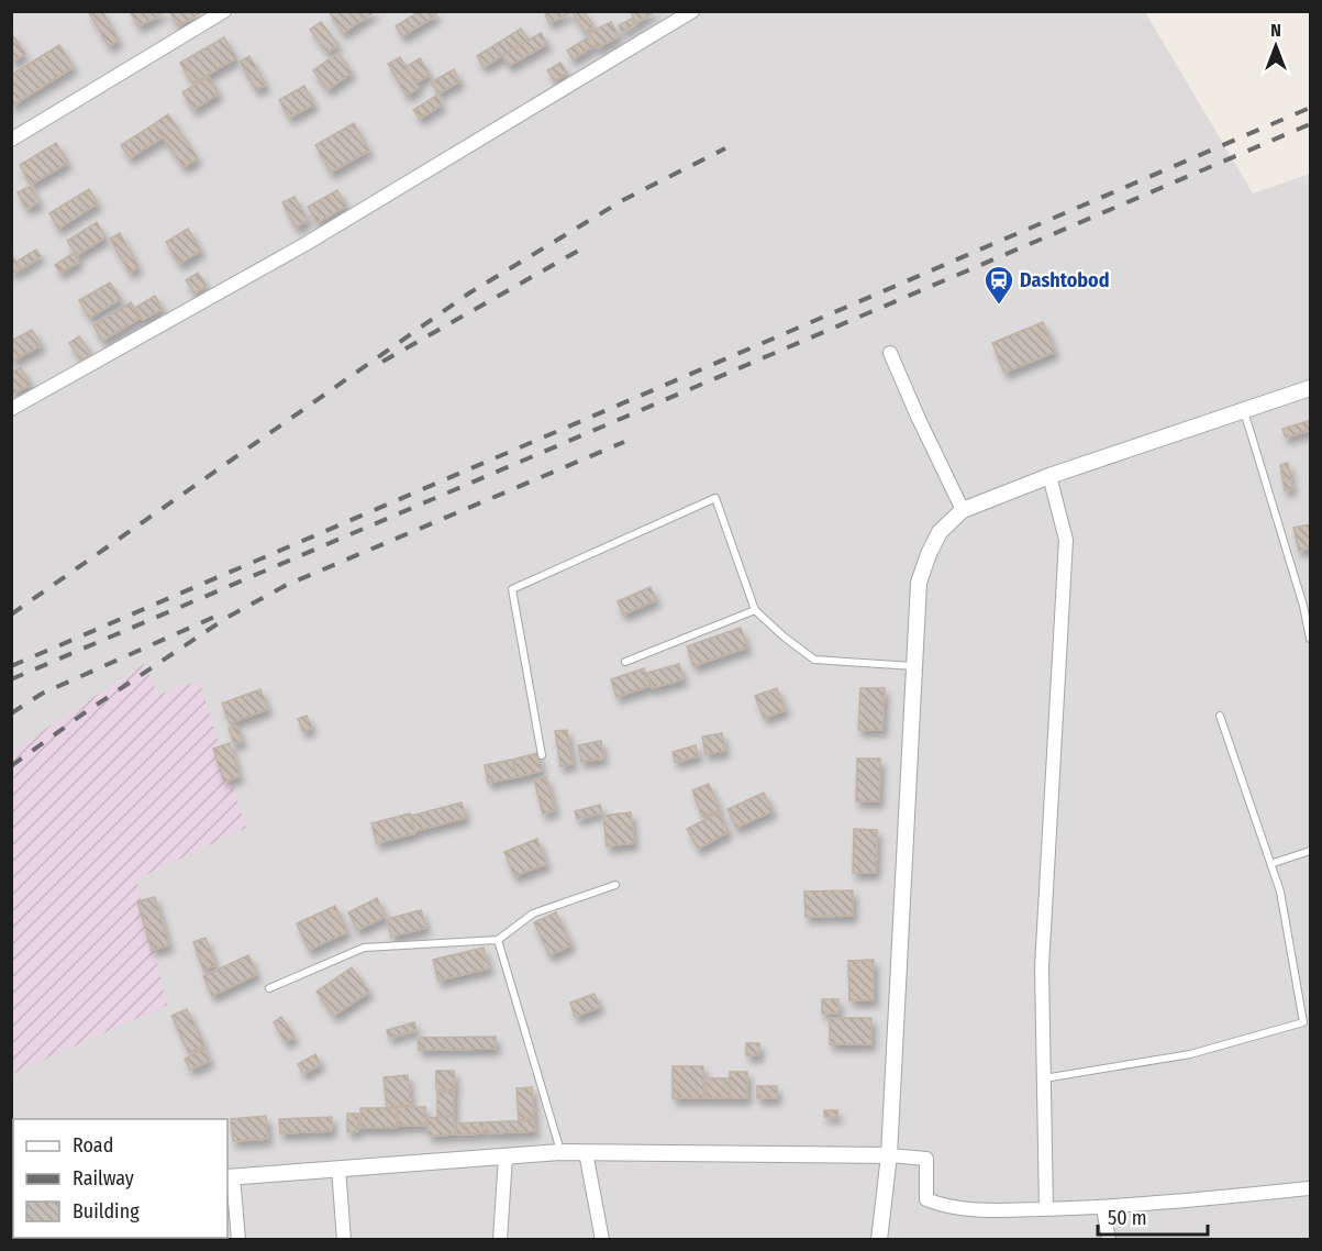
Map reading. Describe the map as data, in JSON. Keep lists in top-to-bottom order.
{
  "places": {
    "station": ["Dashtobod"]
  },
  "legend": ["Road", "Railway", "Building"],
  "scale_bar": "50 m",
  "north": "top"
}
